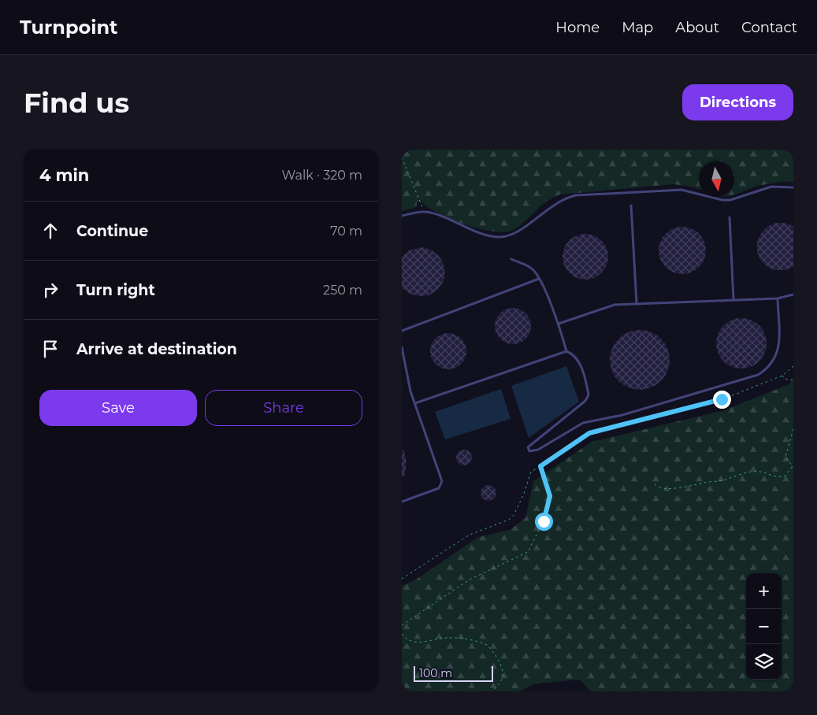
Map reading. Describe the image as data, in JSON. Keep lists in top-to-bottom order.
{
  "scale_bar": "100 m",
  "north": "bottom",
  "page": {
    "header": "Turnpoint",
    "nav": [
      "Home",
      "Map",
      "About",
      "Contact"
    ],
    "buttons": [
      "Directions",
      ["Save", "Share"]
    ],
    "title": "Find us",
    "heading": ["4 min", "Walk · 320 m"],
    "list": [
      ["Continue", "70 m"],
      ["Turn right", "250 m"],
      "Arrive at destination"
    ],
    "map_buttons": ["+", "−"],
    "scale": "100 m"
  }
}
